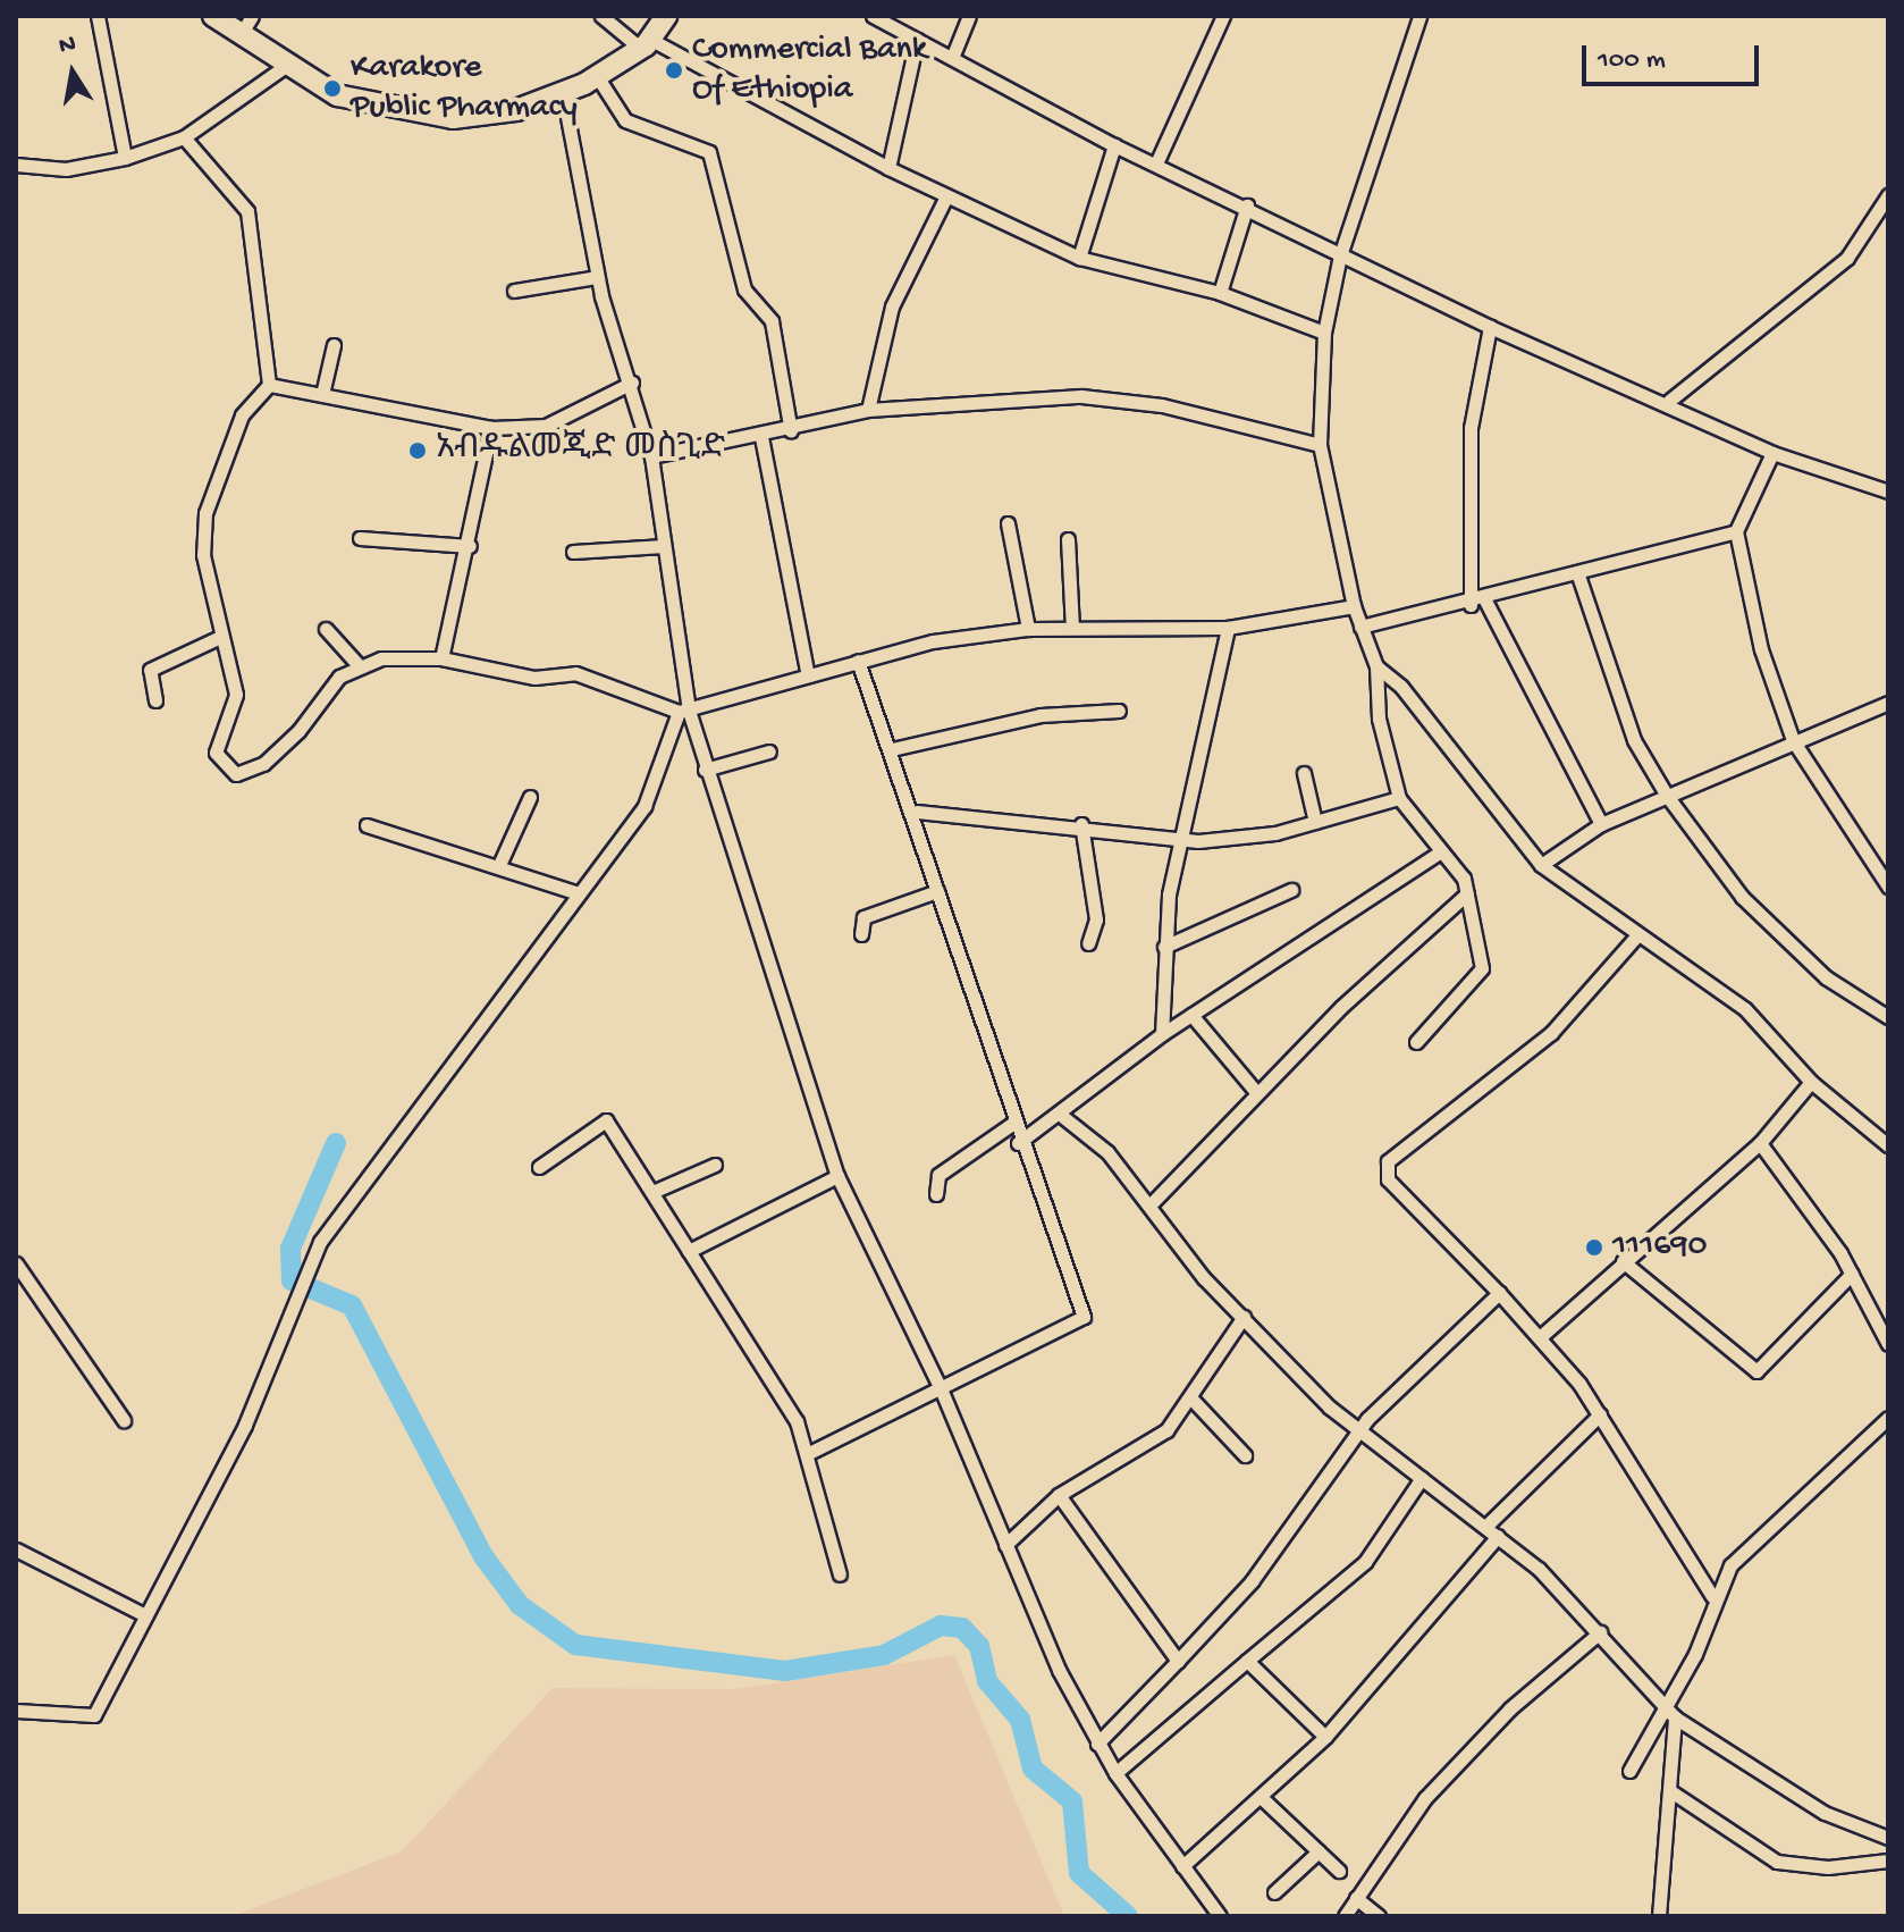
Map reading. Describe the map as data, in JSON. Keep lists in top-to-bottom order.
{
  "places": [
    "Commercial Bank Of Ethiopia",
    "Karakore Public Pharmacy",
    "አብዱልመጂድ መስጊድ",
    "111690"
  ],
  "scale_bar": "100 m",
  "north": "top"
}
